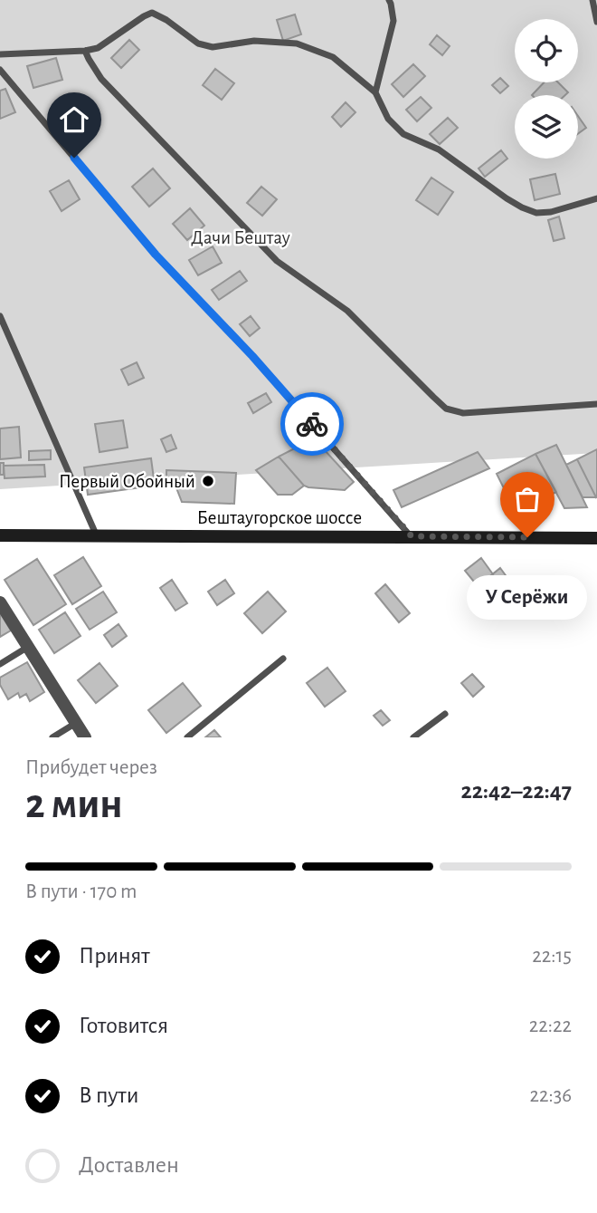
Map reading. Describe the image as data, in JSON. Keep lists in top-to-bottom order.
{
  "streets": {
    "main road": ["Бештаугорское шоссе"]
  },
  "parks": ["Дачи Бештау"],
  "places": ["Первый Обойный", "У Серёжи"],
  "page": {
    "bubble": "У Серёжи",
    "heading": ["2 мин", "Прибудет через", "22:42–22:47"],
    "bar": "В пути · 170 m",
    "list": [
      ["Принят", "22:15"],
      ["Готовится", "22:22"],
      ["В пути", "22:36"],
      "Доставлен"
    ]
  }
}
